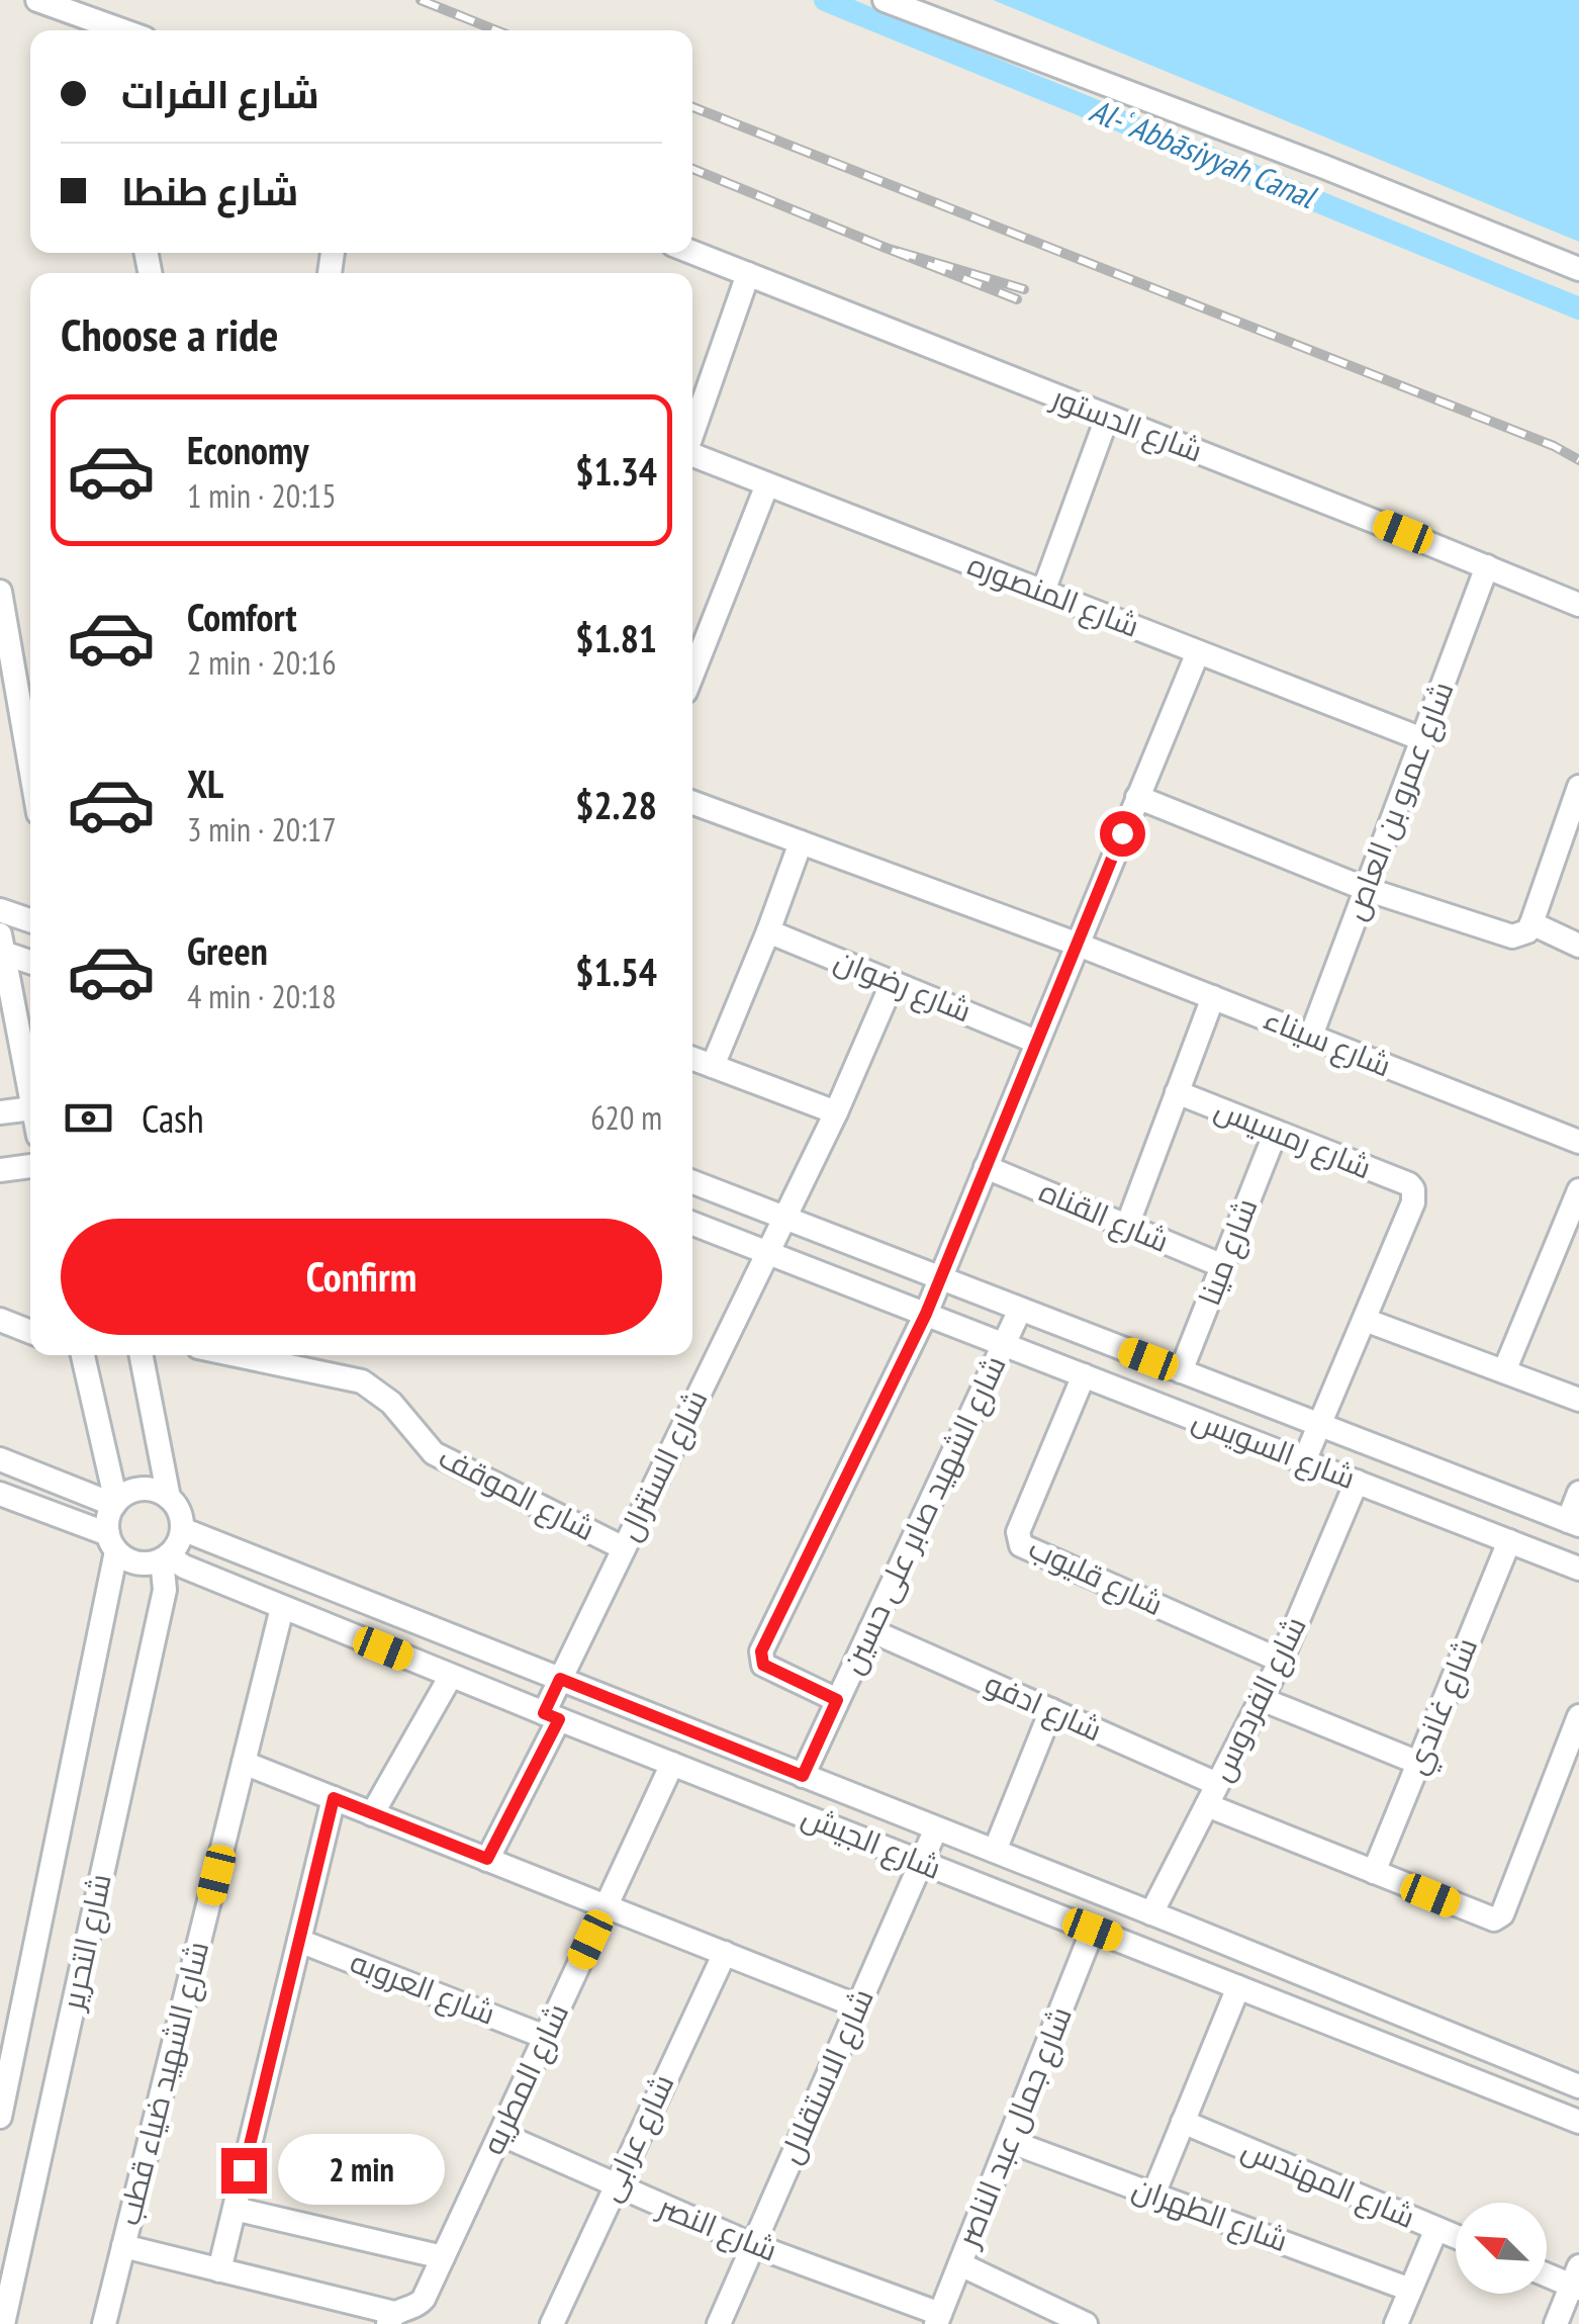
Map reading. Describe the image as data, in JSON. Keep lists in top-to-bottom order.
{
  "streets": {
    "street": [
      "شارع الدستور",
      "شارع المنصوره",
      "شارع عمرو بن العاص",
      "شارع رضوان",
      "شارع سيناء",
      "شارع رمسيس",
      "شارع القناه",
      "شارع مينا",
      "شارع السويس",
      "شارع السنترال",
      "شارع الموقف",
      "شارع الشهيد صابر على حسين",
      "شارع قليوب",
      "شارع الفردوس",
      "شارع غاندي",
      "شارع ادفو",
      "شارع الجيش",
      "شارع التحرير",
      "شارع العروبه",
      "شارع الاستقلال",
      "شارع المطريه",
      "شارع الشهيد ضياء قطب",
      "شارع جمال عبد الناصر",
      "شارع عرابى",
      "شارع المهندس",
      "شارع الطهران",
      "شارع النصر"
    ]
  },
  "crossings": [
    ["شارع الدستور", "شارع عمرو بن العاص"],
    ["شارع المنصوره", "شارع عمرو بن العاص"],
    ["شارع عمرو بن العاص", "شارع سيناء"],
    ["شارع رضوان", "شارع السنترال"],
    ["شارع رمسيس", "شارع مينا"],
    ["شارع القناه", "شارع مينا"],
    ["شارع مينا", "شارع السويس"],
    ["شارع السويس", "شارع السنترال"],
    ["شارع السويس", "شارع الشهيد صابر على حسين"],
    ["شارع السويس", "شارع قليوب"],
    ["شارع السويس", "شارع الفردوس"],
    ["شارع السويس", "شارع غاندي"],
    ["شارع السنترال", "شارع الموقف"],
    ["شارع السنترال", "شارع الجيش"],
    ["شارع الشهيد صابر على حسين", "شارع ادفو"],
    ["شارع الشهيد صابر على حسين", "شارع الجيش"],
    ["شارع قليوب", "شارع الفردوس"],
    ["شارع الفردوس", "شارع ادفو"],
    ["شارع الفردوس", "شارع الجيش"],
    ["شارع غاندي", "شارع ادفو"],
    ["شارع الجيش", "شارع التحرير"],
    ["شارع الجيش", "شارع الاستقلال"],
    ["شارع الجيش", "شارع المطريه"],
    ["شارع الجيش", "شارع الشهيد ضياء قطب"],
    ["شارع الجيش", "شارع جمال عبد الناصر"],
    ["شارع العروبه", "شارع المطريه"],
    ["شارع الاستقلال", "شارع النصر"],
    ["شارع المطريه", "شارع النصر"],
    ["شارع جمال عبد الناصر", "شارع الطهران"],
    ["شارع جمال عبد الناصر", "شارع النصر"],
    ["شارع عرابى", "شارع النصر"]
  ],
  "water": ["Al-ʿAbbāsiyyah Canal"],
  "north": "top left",
  "page": {
    "banner": ["شارع الفرات", "شارع طنطا"],
    "heading": "Choose a ride",
    "list": [
      {
        "name": "Economy",
        "note": "1 min · 20:15",
        "value": "$1.34"
      },
      {
        "name": "Comfort",
        "note": "2 min · 20:16",
        "value": "$1.81"
      },
      {
        "name": "XL",
        "note": "3 min · 20:17",
        "value": "$2.28"
      },
      {
        "name": "Green",
        "note": "4 min · 20:18",
        "value": "$1.54"
      }
    ],
    "pay": ["Cash", "620 m"],
    "buttons": "Confirm",
    "bubble": "2 min"
  }
}
